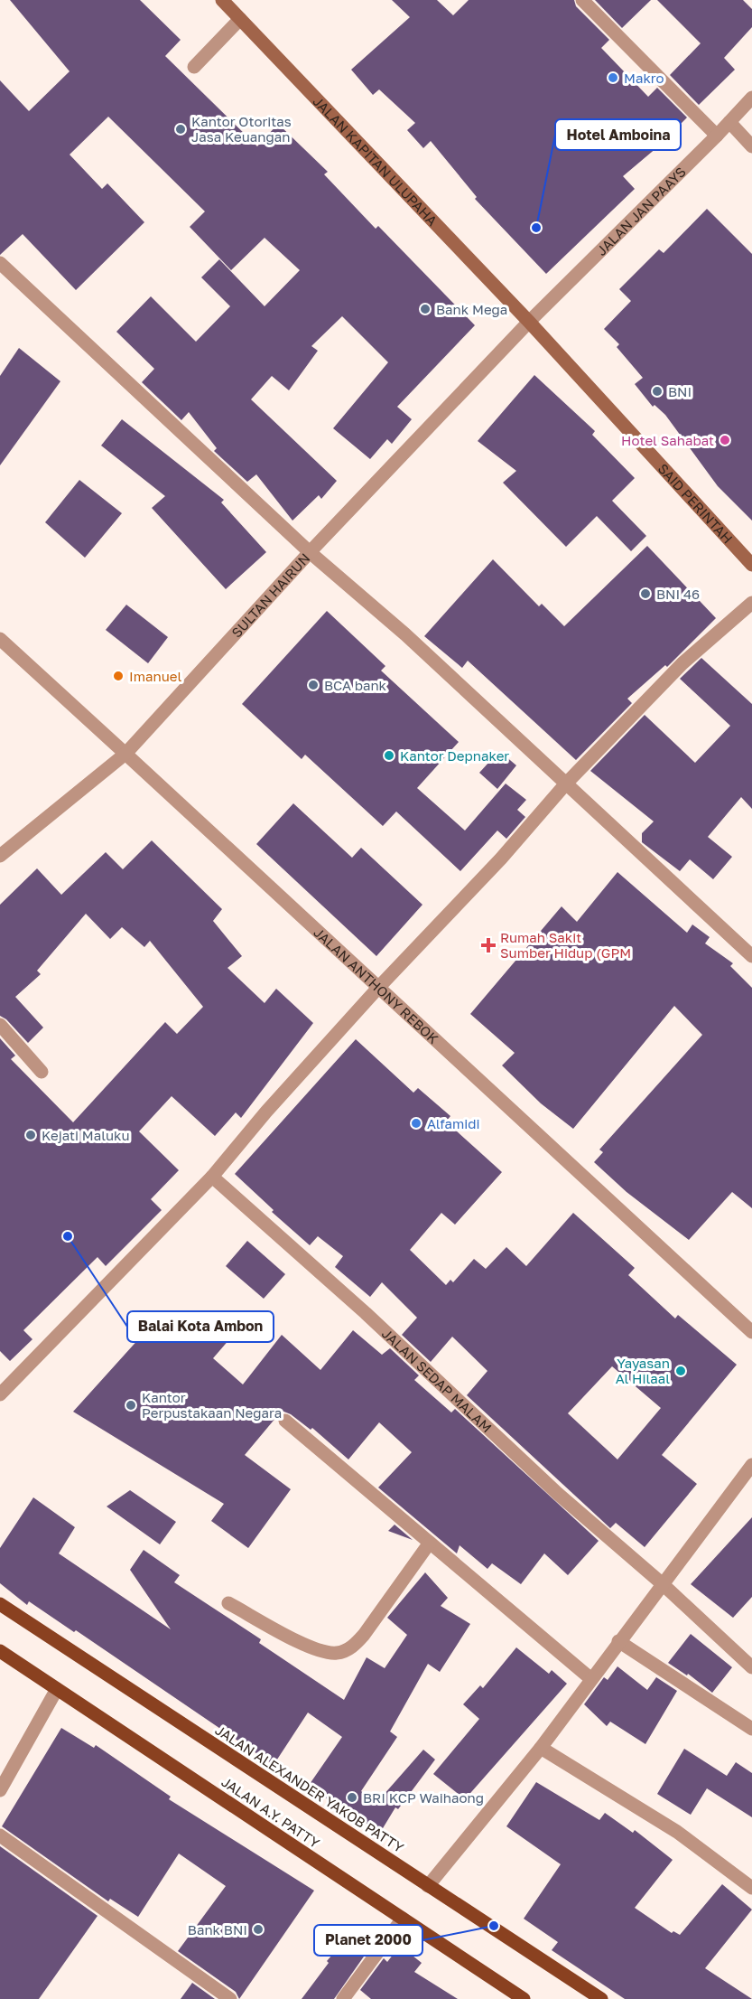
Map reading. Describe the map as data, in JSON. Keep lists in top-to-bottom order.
{
  "streets": {
    "main road": [
      "JALAN KAPITAN ULUPAHA",
      "SAID PERINTAH",
      "JALAN ALEXANDER YAKOB PATTY",
      "JALAN A.Y. PATTY"
    ],
    "street": [
      "JALAN JAN PAAYS",
      "SULTAN HAIRUN",
      "JALAN ANTHONY REBOK",
      "JALAN SEDAP MALAM"
    ]
  },
  "crossings": [
    ["JALAN KAPITAN ULUPAHA", "JALAN JAN PAAYS"],
    ["JALAN KAPITAN ULUPAHA", "SAID PERINTAH"],
    ["JALAN KAPITAN ULUPAHA", "SULTAN HAIRUN"],
    ["JALAN JAN PAAYS", "SAID PERINTAH"],
    ["JALAN JAN PAAYS", "SULTAN HAIRUN"],
    ["SAID PERINTAH", "SULTAN HAIRUN"],
    ["SULTAN HAIRUN", "JALAN ANTHONY REBOK"]
  ],
  "places": {
    "other": [
      "Makro",
      "Kantor Otoritas Jasa Keuangan",
      "Hotel Amboina",
      "Bank Mega",
      "BNI",
      "Hotel Sahabat",
      "BNI 46",
      "Imanuel",
      "BCA bank",
      "Kantor Depnaker",
      "Alfamidi",
      "Kejati Maluku",
      "Balai Kota Ambon",
      "Yayasan Al Hilaal",
      "Kantor Perpustakaan Negara",
      "BRI KCP Waihaong",
      "Planet 2000",
      "Bank BNI"
    ],
    "health": ["Rumah Sakit Sumber Hidup (GPM"]
  }
}
